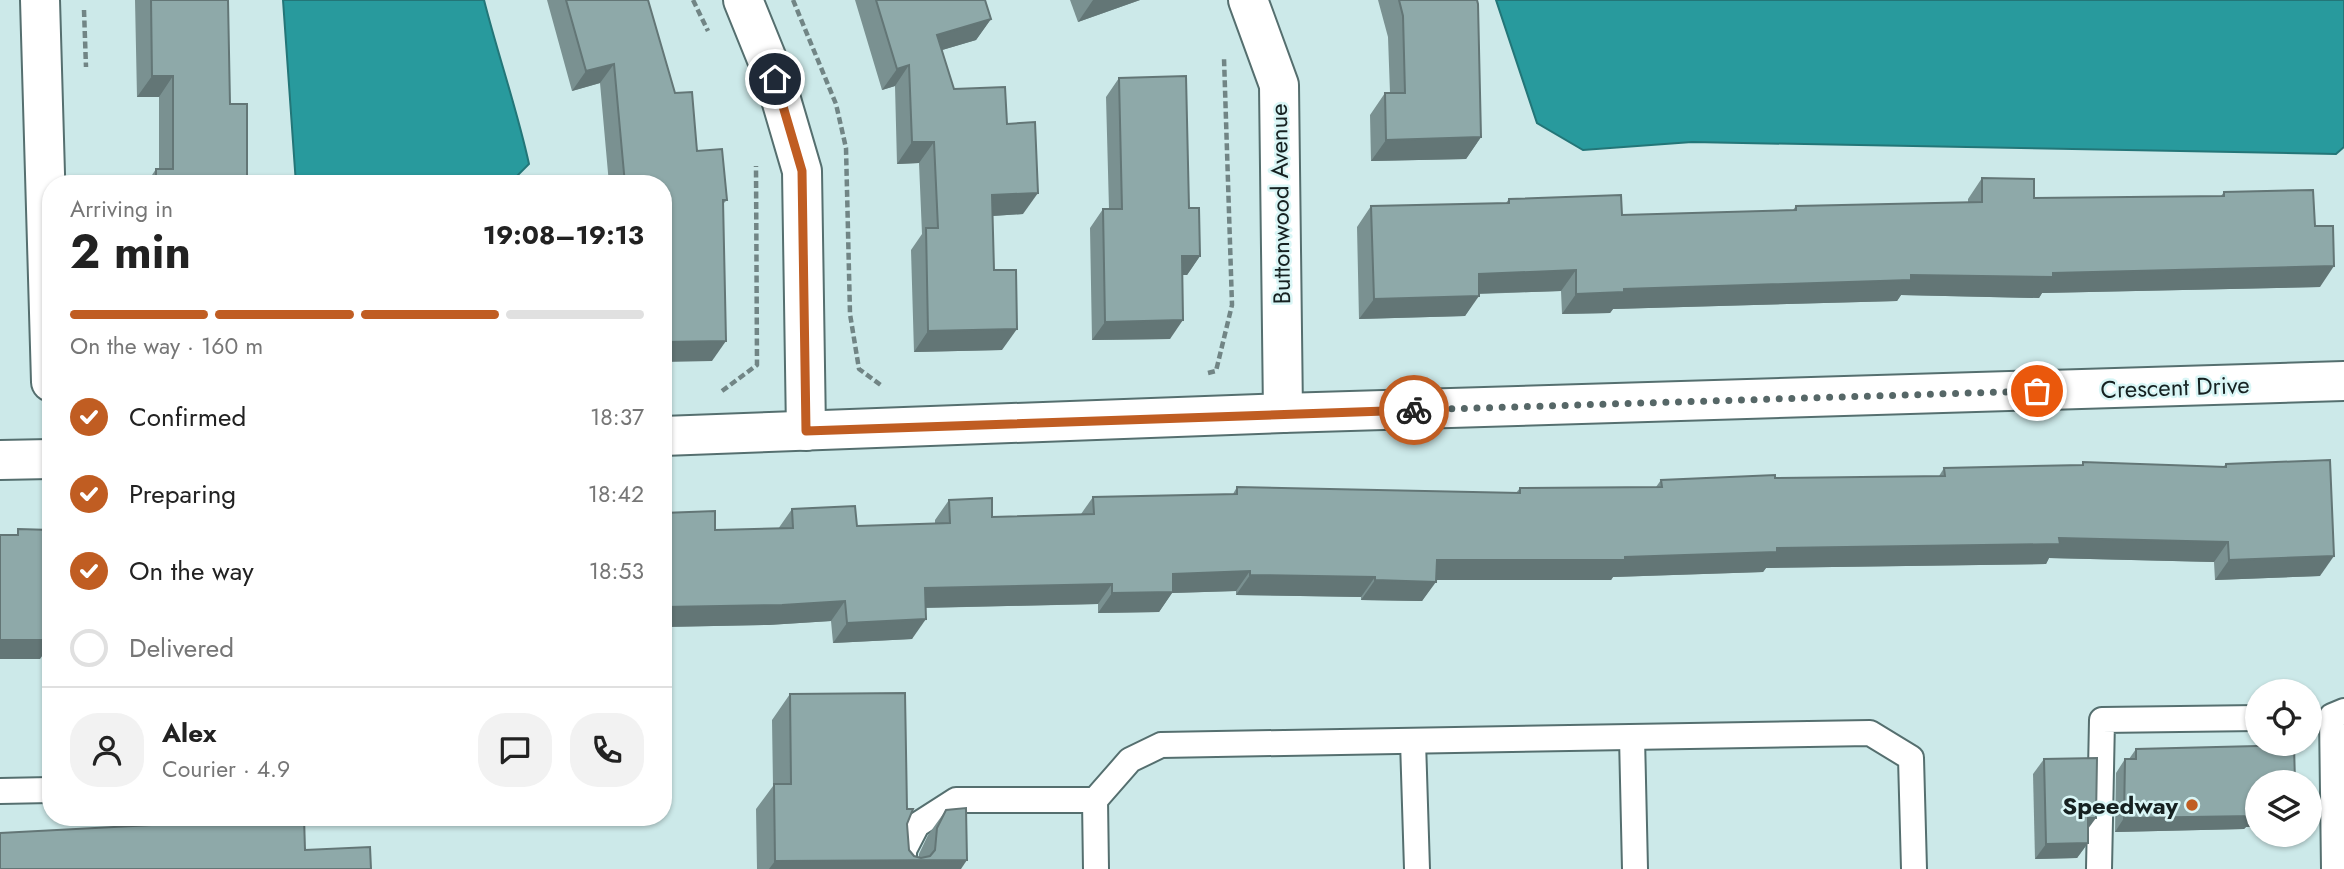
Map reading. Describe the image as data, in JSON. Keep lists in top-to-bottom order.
{
  "streets": {
    "street": ["Buttonwood Avenue", "Crescent Drive"]
  },
  "crossings": [
    ["Buttonwood Avenue", "Crescent Drive"]
  ],
  "places": ["Speedway"],
  "page": {
    "heading": ["2 min", "Arriving in", "19:08–19:13"],
    "panel": ["Alex", "Courier · 4.9"],
    "bar": "On the way · 160 m",
    "list": [
      ["Confirmed", "18:37"],
      ["Preparing", "18:42"],
      ["On the way", "18:53"],
      "Delivered"
    ]
  }
}
